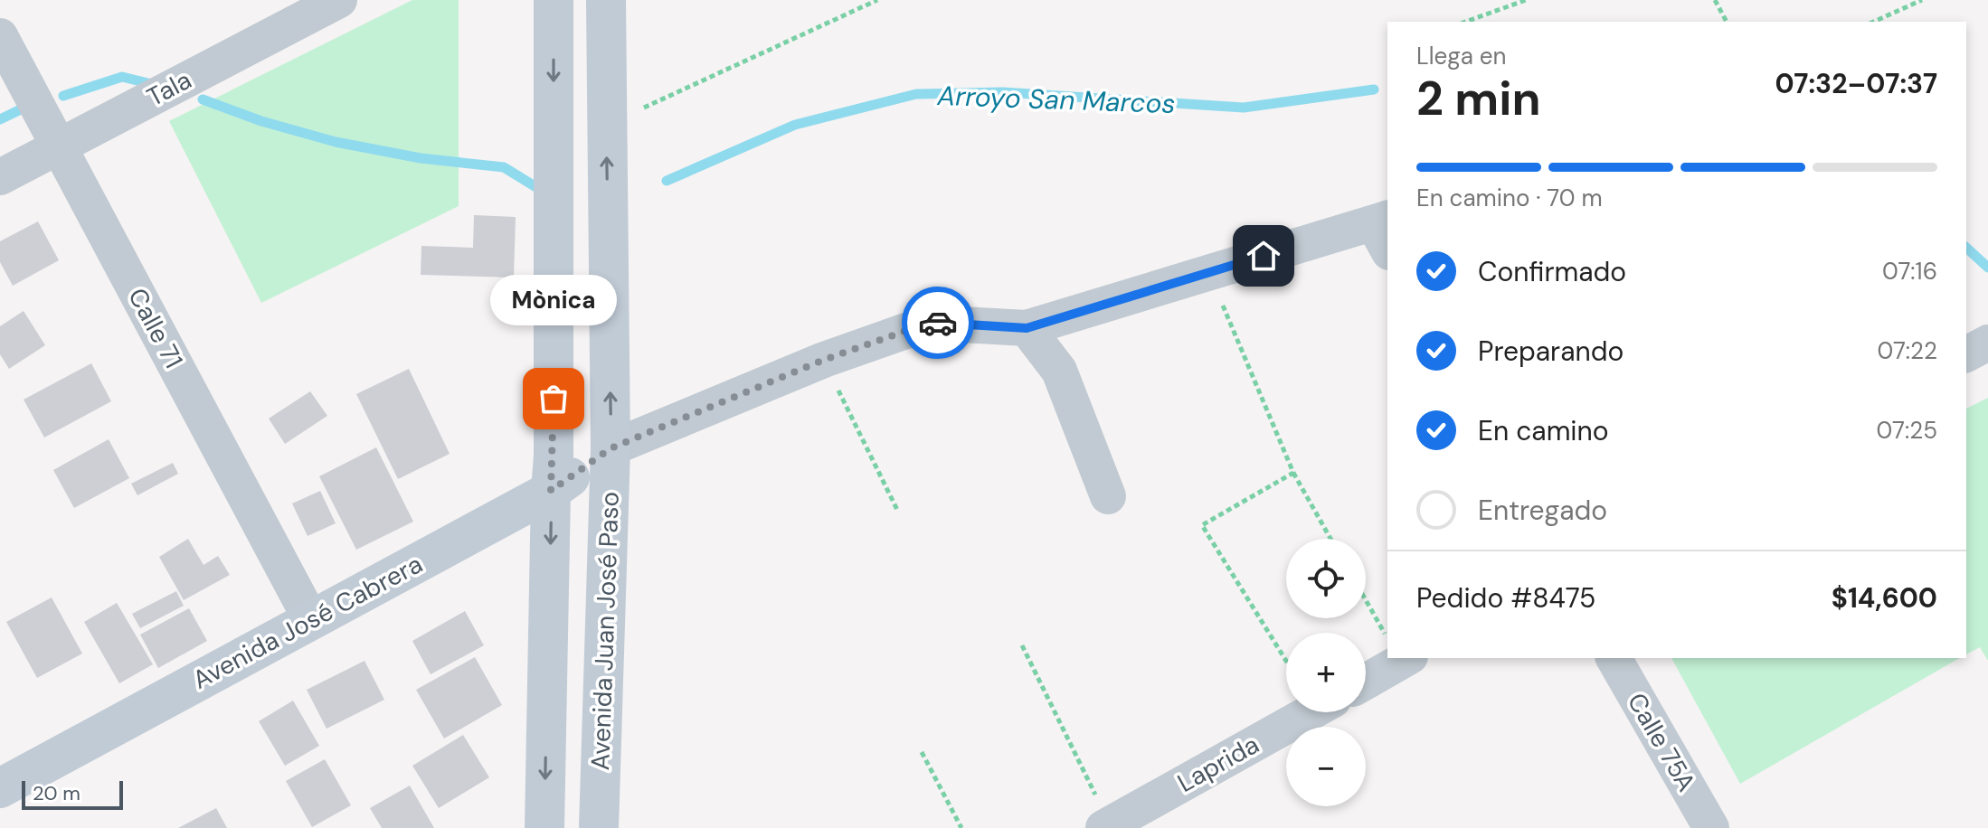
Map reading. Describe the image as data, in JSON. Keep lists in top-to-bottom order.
{
  "streets": {
    "main road": ["Avenida José Cabrera", "Avenida Juan José Paso"],
    "street": [
      "Tala",
      "Calle 71",
      "Calle 75A",
      "Laprida"
    ]
  },
  "crossings": [
    ["Tala", "Calle 71"],
    ["Calle 71", "Avenida José Cabrera"],
    ["Avenida José Cabrera", "Avenida Juan José Paso"]
  ],
  "water": ["Arroyo San Marcos"],
  "places": ["Mònica"],
  "scale_bar": "20 m",
  "page": {
    "heading": ["2 min", "Llega en", "07:32–07:37"],
    "panel": ["Pedido #8475", "$14,600"],
    "bar": "En camino · 70 m",
    "list": [
      ["Confirmado", "07:16"],
      ["Preparando", "07:22"],
      ["En camino", "07:25"],
      "Entregado"
    ],
    "bubble": "Mònica",
    "map_buttons": ["+", "−"],
    "scale": "20 m"
  }
}
